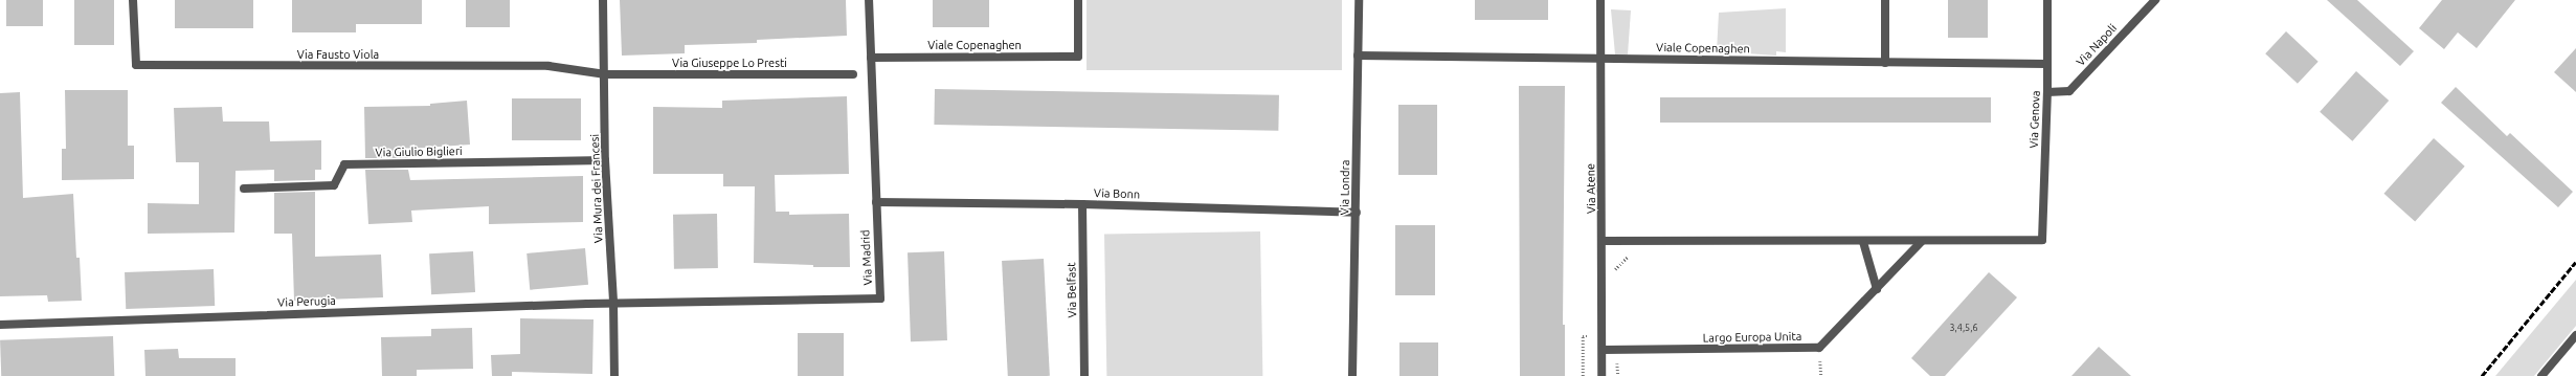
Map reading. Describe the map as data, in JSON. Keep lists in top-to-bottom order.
{
  "streets": {
    "street": [
      "Viale Copenaghen",
      "Via Napoli",
      "Via Fausto Viola",
      "Via Giuseppe Lo Presti",
      "Via Genova",
      "Via Giulio Biglieri",
      "Via Londra",
      "Via Mura dei Francesi",
      "Via Atene",
      "Via Bonn",
      "Via Madrid",
      "Via Belfast",
      "Via Perugia",
      "Largo Europa Unita"
    ]
  },
  "crossings": [
    ["Viale Copenaghen", "Via Genova"],
    ["Viale Copenaghen", "Via Londra"],
    ["Viale Copenaghen", "Via Atene"],
    ["Viale Copenaghen", "Via Madrid"],
    ["Via Napoli", "Via Genova"],
    ["Via Fausto Viola", "Via Giuseppe Lo Presti"],
    ["Via Fausto Viola", "Via Mura dei Francesi"],
    ["Via Giuseppe Lo Presti", "Via Mura dei Francesi"],
    ["Via Genova", "Largo Europa Unita"],
    ["Via Giulio Biglieri", "Via Mura dei Francesi"],
    ["Via Londra", "Via Bonn"],
    ["Via Mura dei Francesi", "Via Madrid"],
    ["Via Mura dei Francesi", "Via Perugia"],
    ["Via Atene", "Largo Europa Unita"],
    ["Via Bonn", "Via Madrid"],
    ["Via Bonn", "Via Belfast"],
    ["Via Madrid", "Via Perugia"]
  ],
  "house_numbers": ["3,4,5,6"]
}
